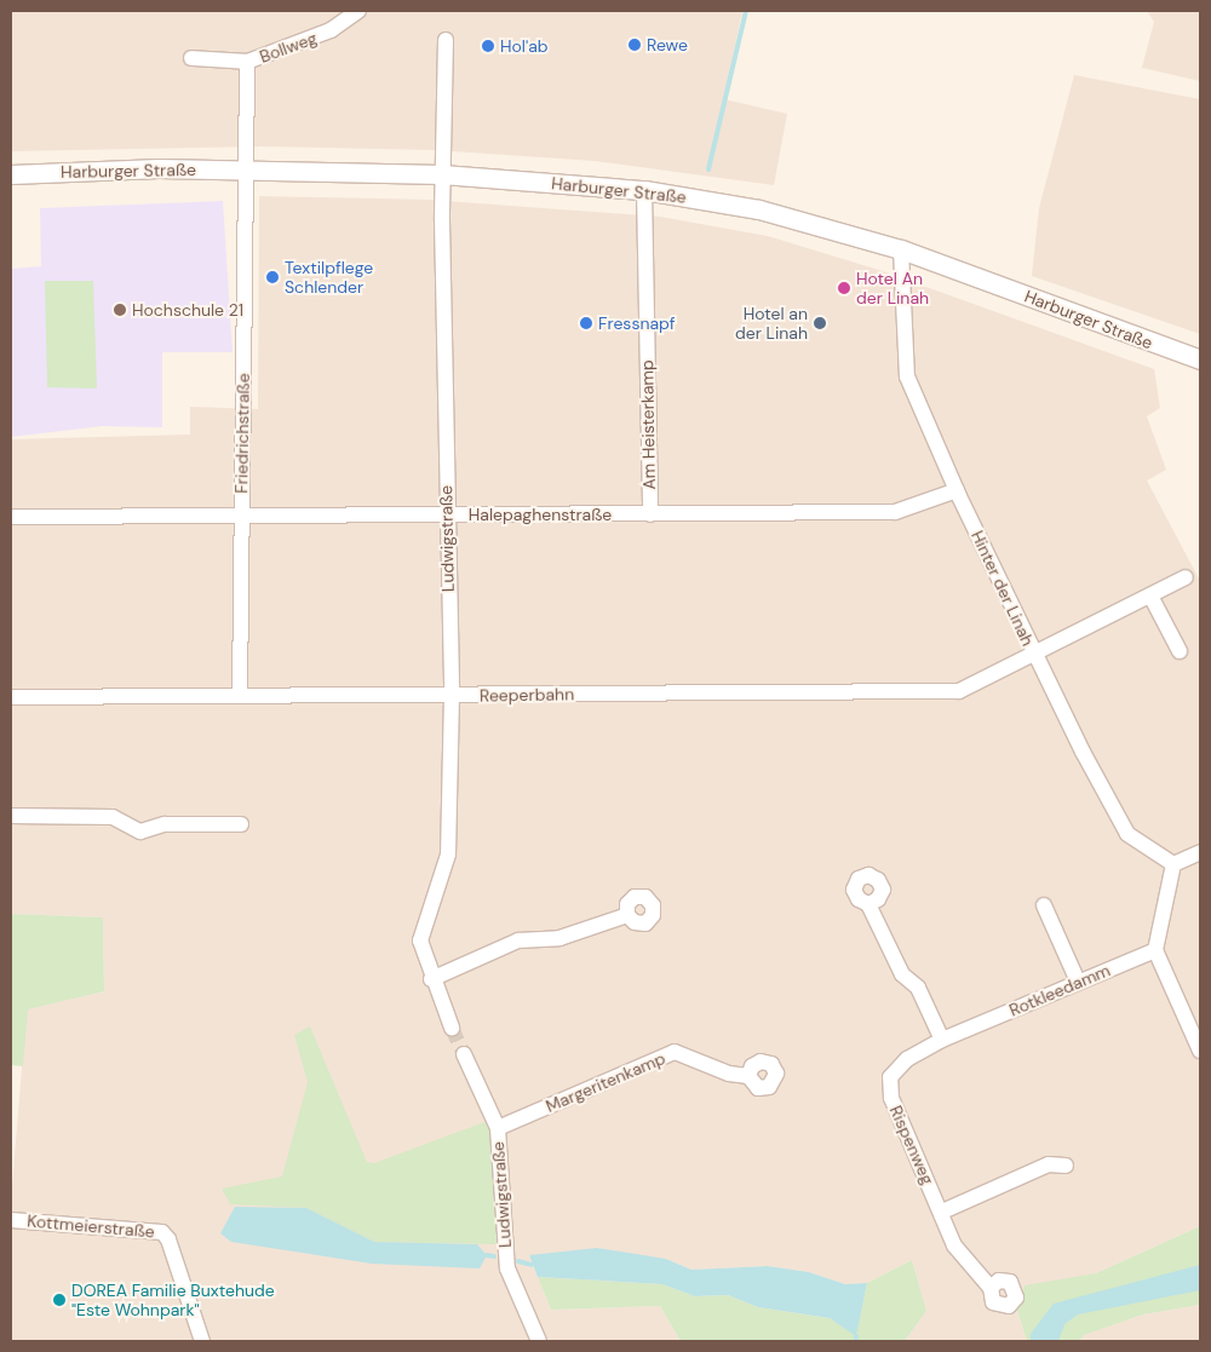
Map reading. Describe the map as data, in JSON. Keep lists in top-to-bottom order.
{
  "streets": {
    "street": [
      "Bollweg",
      "Harburger Straße",
      "Am Heisterkamp",
      "Friedrichstraße",
      "Halepaghenstraße",
      "Ludwigstraße",
      "Hinter der Linah",
      "Reeperbahn",
      "Rotkleedamm",
      "Margeritenkamp",
      "Rispenweg",
      "Kottmeierstraße"
    ]
  },
  "crossings": [
    ["Bollweg", "Harburger Straße"],
    ["Bollweg", "Friedrichstraße"],
    ["Harburger Straße", "Am Heisterkamp"],
    ["Harburger Straße", "Friedrichstraße"],
    ["Harburger Straße", "Ludwigstraße"],
    ["Harburger Straße", "Hinter der Linah"],
    ["Am Heisterkamp", "Halepaghenstraße"],
    ["Friedrichstraße", "Halepaghenstraße"],
    ["Friedrichstraße", "Reeperbahn"],
    ["Halepaghenstraße", "Ludwigstraße"],
    ["Halepaghenstraße", "Hinter der Linah"],
    ["Ludwigstraße", "Reeperbahn"],
    ["Ludwigstraße", "Margeritenkamp"],
    ["Hinter der Linah", "Reeperbahn"],
    ["Rotkleedamm", "Rispenweg"]
  ],
  "places": [
    "Rewe",
    "Hol'ab",
    "Textilpflege Schlender",
    "Hotel An der Linah",
    "Hochschule 21",
    "Fressnapf",
    "Hotel an der Linah",
    "DOREA Familie Buxtehude \"Este Wohnpark\""
  ]
}
